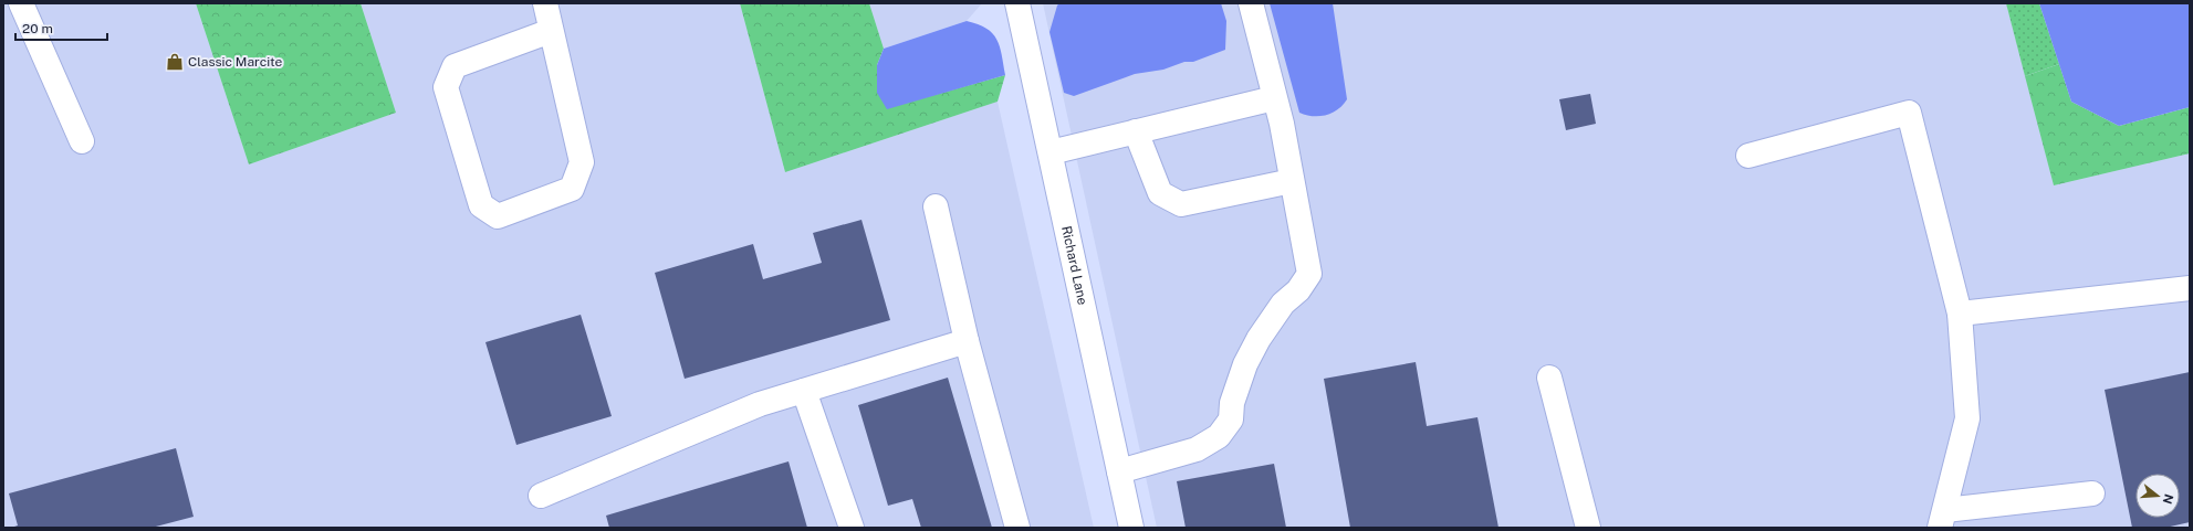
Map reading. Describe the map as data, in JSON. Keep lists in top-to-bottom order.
{
  "streets": {
    "street": ["Richard Lane"]
  },
  "places": {
    "shop": ["Classic Marcite"]
  },
  "scale_bar": "20 m",
  "north": "right"
}
